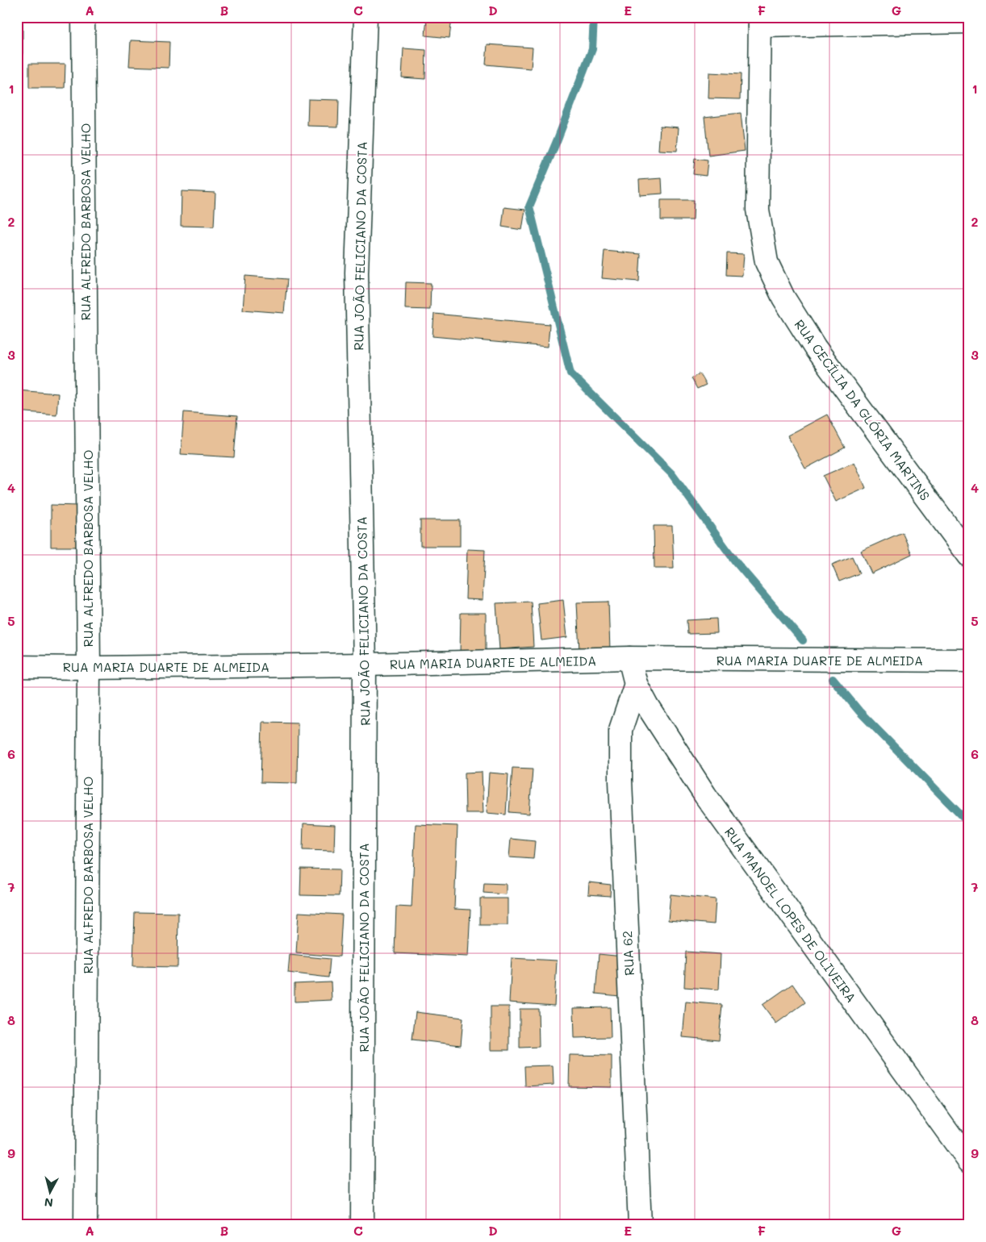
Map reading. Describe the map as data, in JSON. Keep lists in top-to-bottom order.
{
  "streets": {
    "street": [
      "RUA ALFREDO BARBOSA VELHO",
      "RUA JOÃO FELICIANO DA COSTA",
      "RUA CECÍLIA DA GLÓRIA MARTINS",
      "RUA MARIA DUARTE DE ALMEIDA",
      "RUA MANOEL LOPES DE OLIVEIRA",
      "RUA 62"
    ]
  },
  "crossings": [
    ["RUA ALFREDO BARBOSA VELHO", "RUA MARIA DUARTE DE ALMEIDA"],
    ["RUA JOÃO FELICIANO DA COSTA", "RUA MARIA DUARTE DE ALMEIDA"],
    ["RUA MARIA DUARTE DE ALMEIDA", "RUA MANOEL LOPES DE OLIVEIRA"],
    ["RUA MANOEL LOPES DE OLIVEIRA", "RUA 62"]
  ],
  "north": "bottom",
  "grid": {
    "columns": [
      "A",
      "B",
      "C",
      "D",
      "E",
      "F",
      "G"
    ],
    "rows": [
      "1",
      "2",
      "3",
      "4",
      "5",
      "6",
      "7",
      "8",
      "9"
    ]
  }
}
